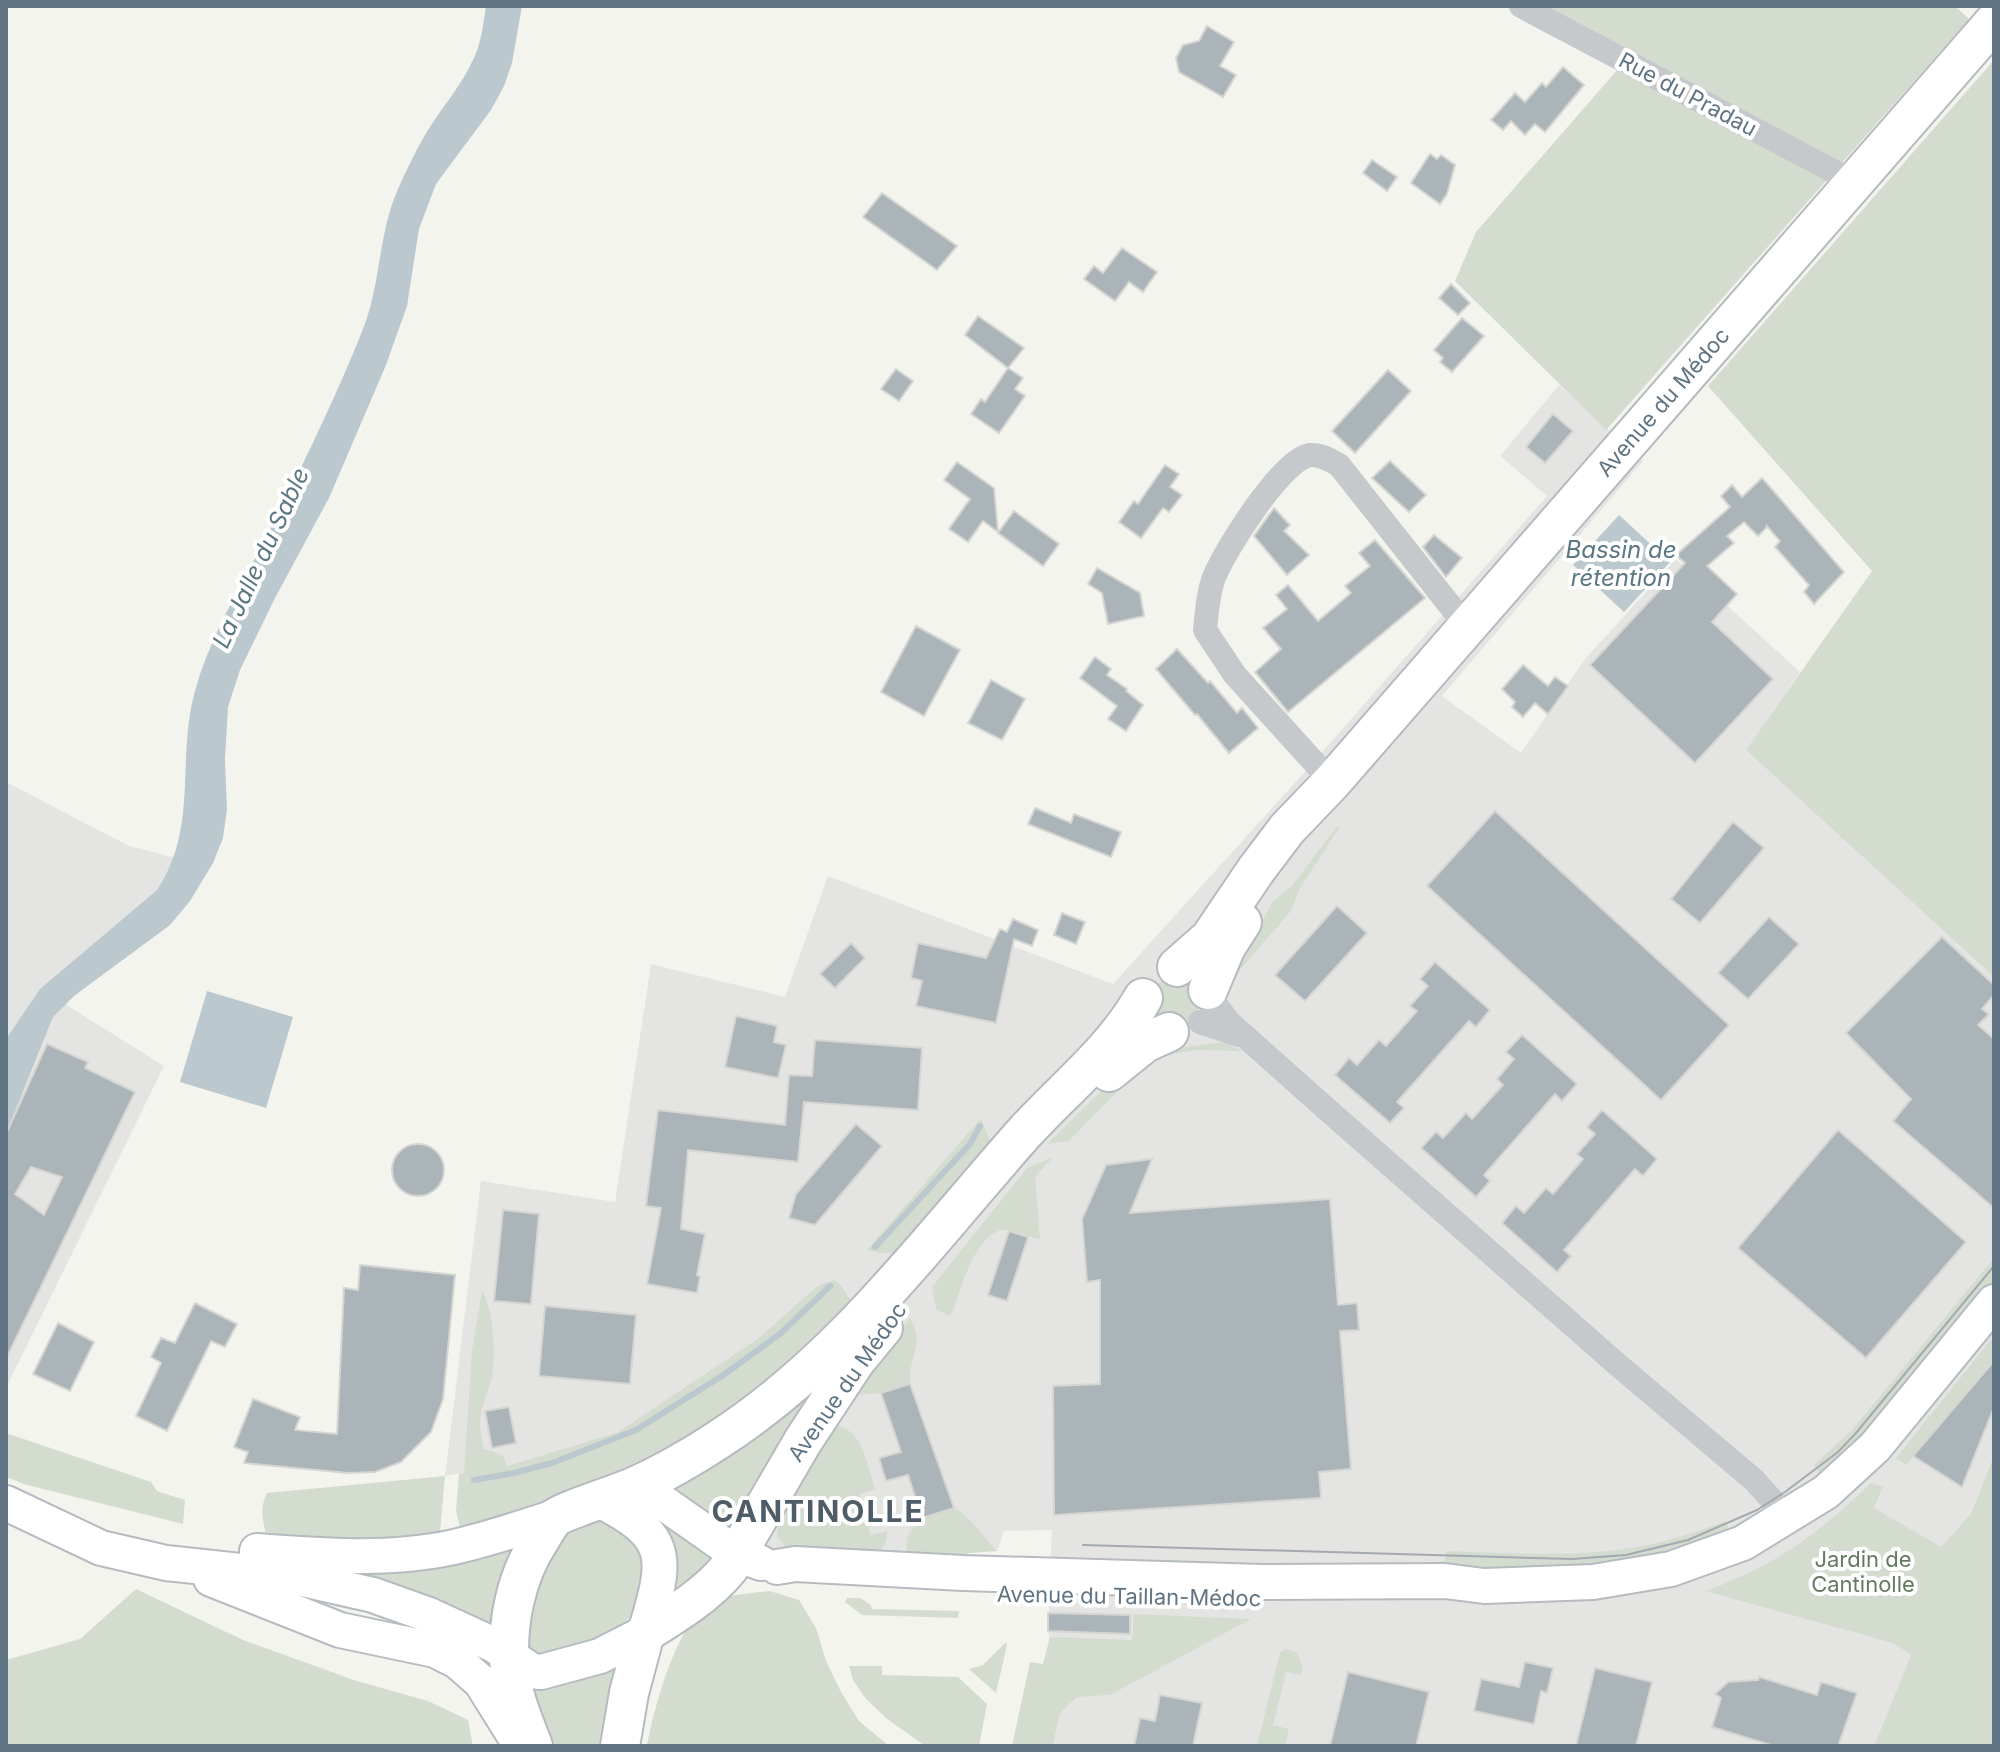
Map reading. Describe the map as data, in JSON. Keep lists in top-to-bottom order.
{
  "streets": {
    "main road": ["Avenue du Médoc", "Avenue du Taillan-Médoc"],
    "street": ["Rue du Pradau"]
  },
  "crossings": [
    ["Rue du Pradau", "Avenue du Médoc"],
    ["Avenue du Médoc", "Avenue du Taillan-Médoc"]
  ],
  "districts": ["CANTINOLLE"],
  "water": ["Bassin de rétention", "La Jalle du Sable"],
  "parks": ["Jardin de Cantinolle"]
}
